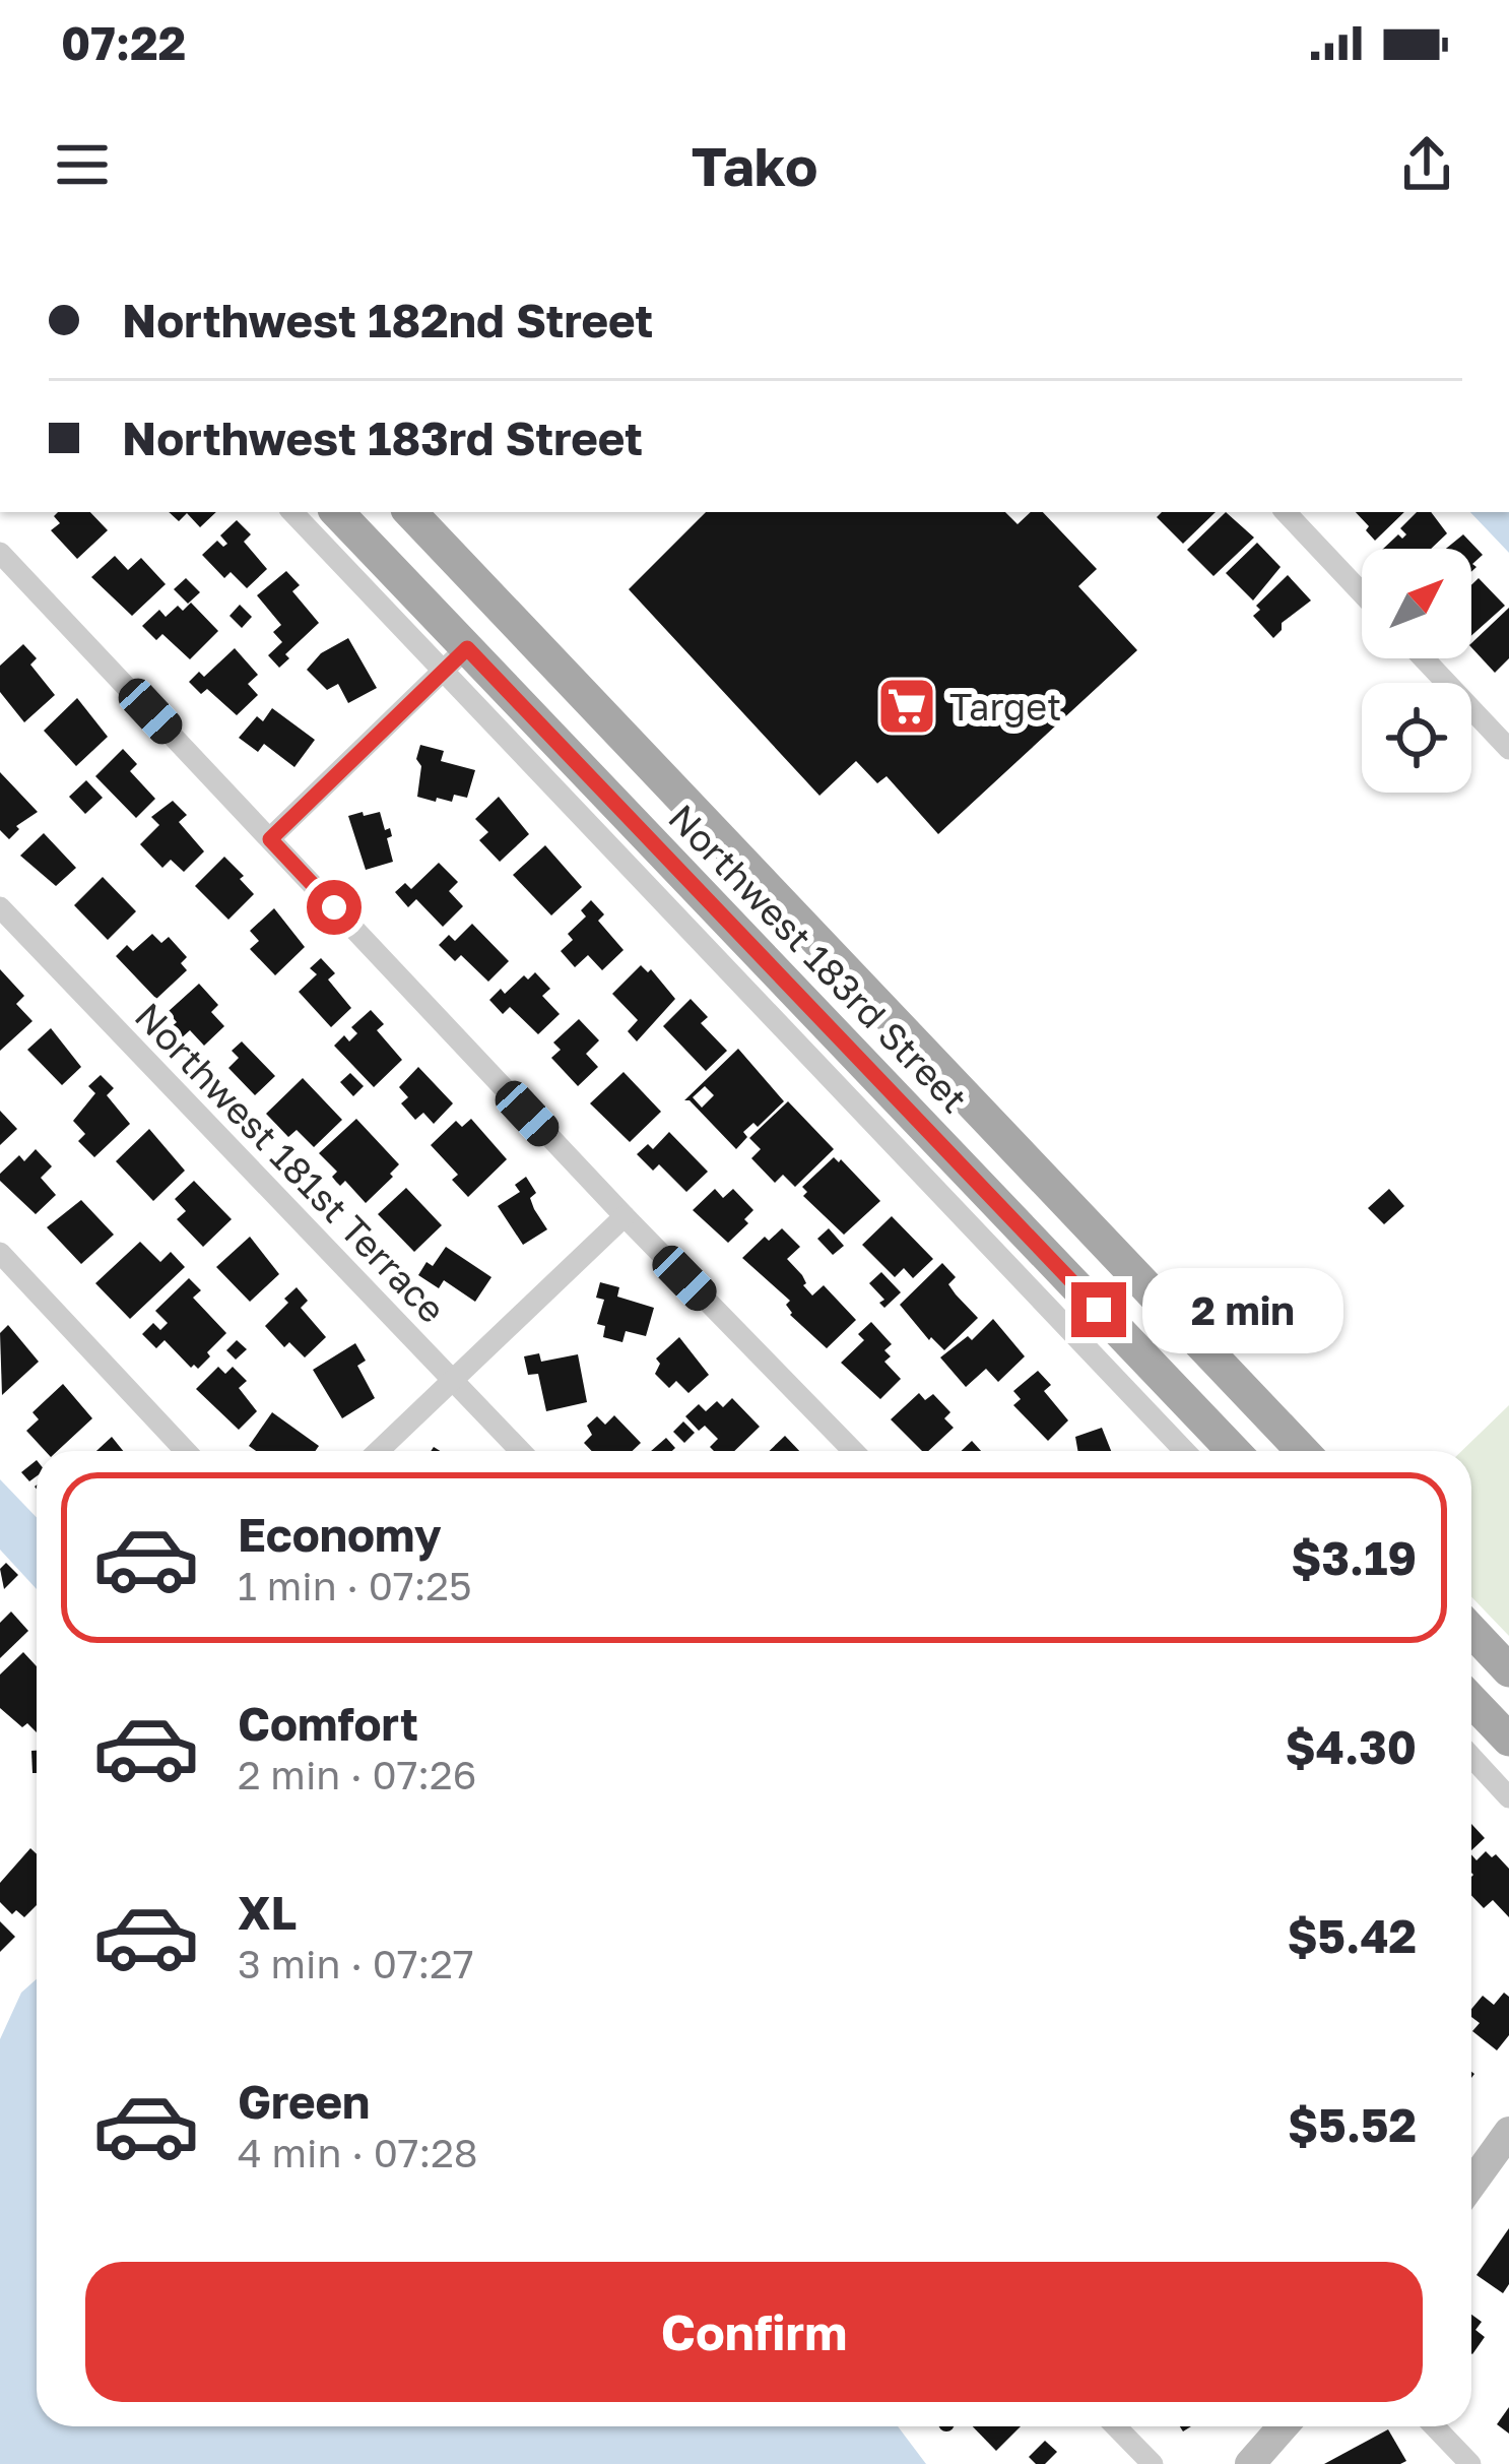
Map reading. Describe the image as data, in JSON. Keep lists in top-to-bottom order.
{
  "streets": {
    "main road": ["Northwest 183rd Street"],
    "street": ["Northwest 181st Terrace"]
  },
  "places": {
    "supermarket": ["Target"]
  },
  "north": "top right",
  "page": {
    "status": "07:22",
    "header": "Tako",
    "banner": ["Northwest 182nd Street", "Northwest 183rd Street"],
    "bubble": "2 min",
    "list": [
      {
        "name": "Economy",
        "note": "1 min · 07:25",
        "value": "$3.19"
      },
      {
        "name": "Comfort",
        "note": "2 min · 07:26",
        "value": "$4.30"
      },
      {
        "name": "XL",
        "note": "3 min · 07:27",
        "value": "$5.42"
      },
      {
        "name": "Green",
        "note": "4 min · 07:28",
        "value": "$5.52"
      }
    ],
    "buttons": "Confirm"
  }
}
